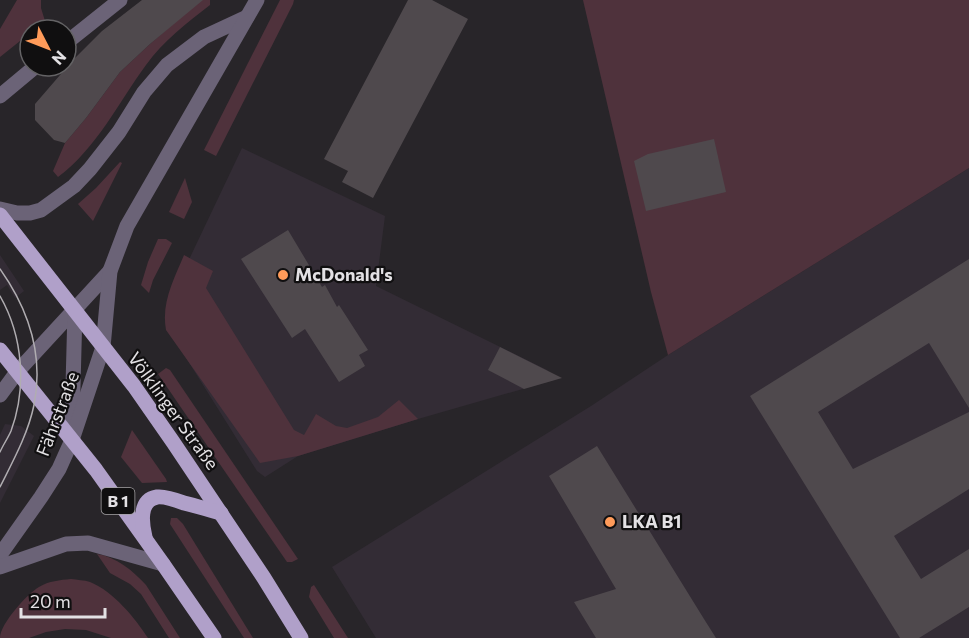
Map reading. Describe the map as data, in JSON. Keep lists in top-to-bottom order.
{
  "streets": {
    "main road": ["Völklinger Straße", "B 1"],
    "street": ["Fährstraße"]
  },
  "crossings": [
    ["Völklinger Straße", "Fährstraße"],
    ["Fährstraße", "B 1"]
  ],
  "places": ["McDonald's", "LKA B1"],
  "scale_bar": "20 m",
  "north": "bottom right"
}
